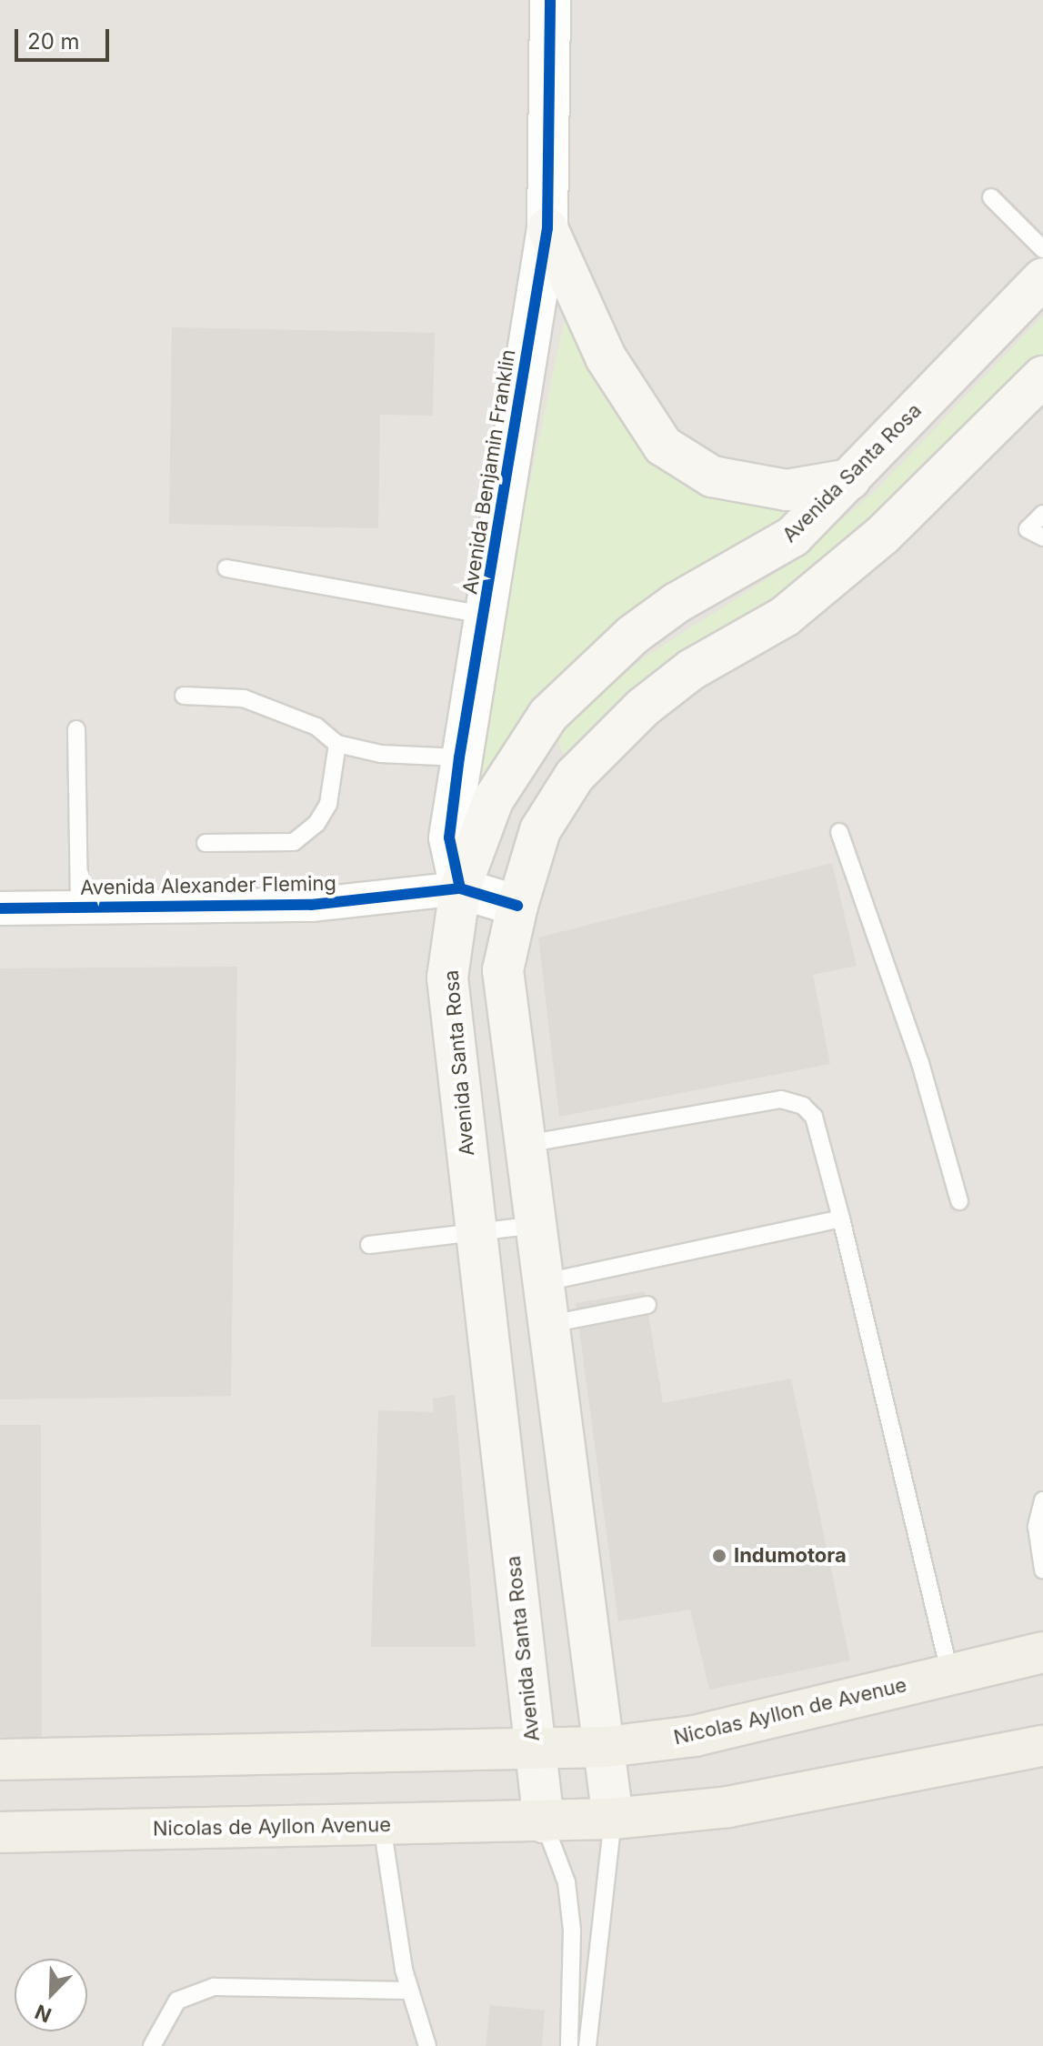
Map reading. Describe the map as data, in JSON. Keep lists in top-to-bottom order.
{
  "streets": {
    "main road": ["Avenida Santa Rosa", "Nicolas Ayllon de Avenue", "Nicolas de Ayllon Avenue"],
    "street": ["Avenida Benjamin Franklin", "Avenida Alexander Fleming"]
  },
  "crossings": [
    ["Avenida Benjamin Franklin", "Avenida Santa Rosa"],
    ["Avenida Benjamin Franklin", "Avenida Alexander Fleming"],
    ["Avenida Santa Rosa", "Avenida Alexander Fleming"],
    ["Avenida Santa Rosa", "Nicolas Ayllon de Avenue"],
    ["Avenida Santa Rosa", "Nicolas de Ayllon Avenue"]
  ],
  "places": ["Indumotora"],
  "scale_bar": "20 m",
  "north": "bottom left"
}
